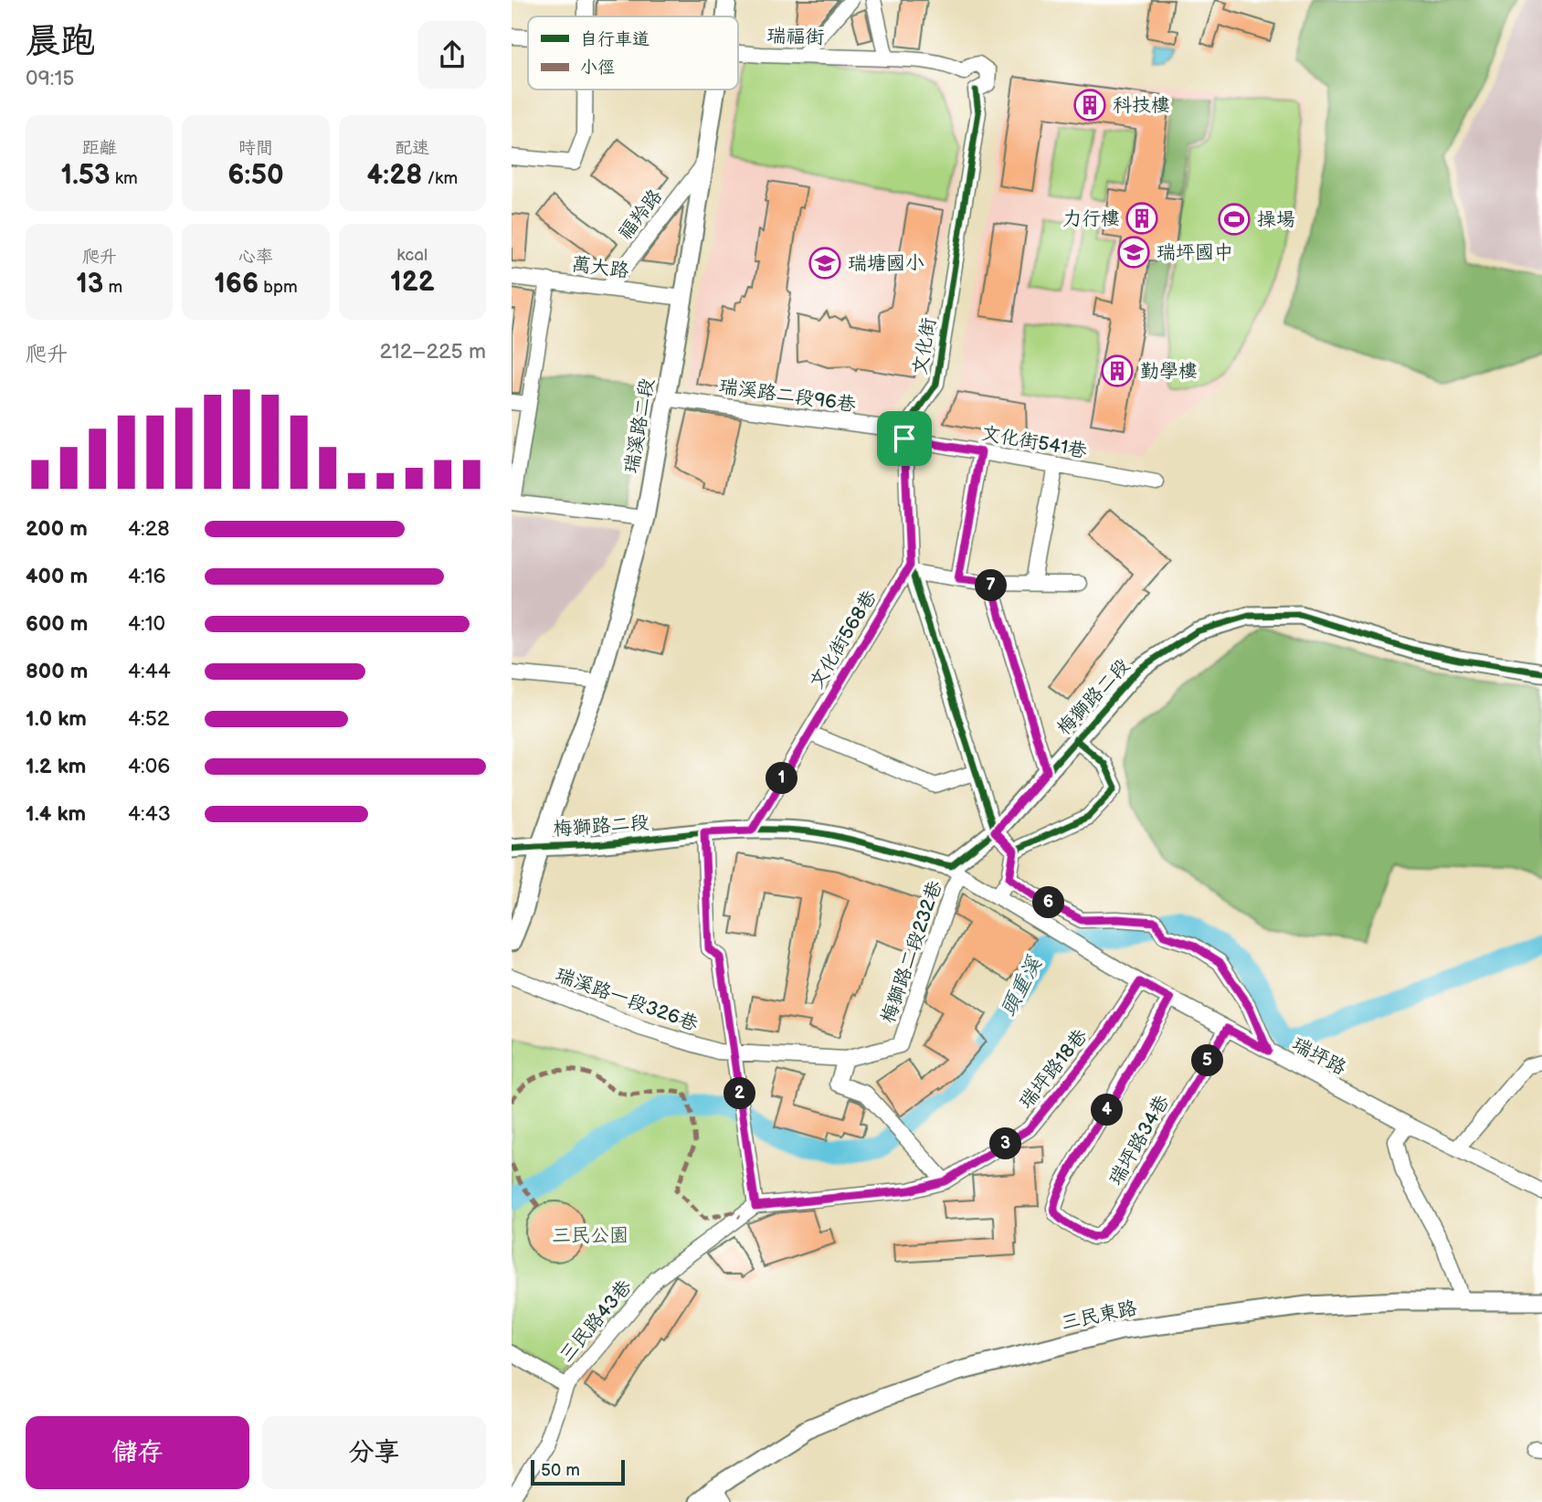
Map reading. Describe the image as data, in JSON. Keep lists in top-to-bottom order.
{
  "streets": {
    "street": [
      "瑞福街",
      "福羚路",
      "萬大路",
      "文化街",
      "瑞溪路二段96巷",
      "瑞溪路二段",
      "文化街541巷",
      "文化街568巷",
      "梅獅路二段",
      "梅獅路二段232巷",
      "瑞溪路一段326巷",
      "瑞坪路",
      "瑞坪路18巷",
      "瑞坪路34巷",
      "三民東路",
      "三民路43巷"
    ]
  },
  "crossings": [
    ["福羚路", "萬大路"],
    ["福羚路", "瑞溪路二段"],
    ["萬大路", "瑞溪路二段"],
    ["文化街", "瑞溪路二段96巷"],
    ["文化街", "文化街541巷"],
    ["瑞溪路二段96巷", "瑞溪路二段"],
    ["瑞溪路二段96巷", "文化街541巷"],
    ["瑞溪路二段", "梅獅路二段"],
    ["文化街568巷", "梅獅路二段"],
    ["梅獅路二段", "梅獅路二段232巷"],
    ["梅獅路二段", "瑞坪路"],
    ["梅獅路二段232巷", "瑞溪路一段326巷"],
    ["梅獅路二段232巷", "瑞坪路"],
    ["瑞坪路", "瑞坪路18巷"],
    ["瑞坪路", "瑞坪路34巷"],
    ["瑞坪路18巷", "三民路43巷"]
  ],
  "water": ["頭重溪"],
  "parks": ["三民公園"],
  "places": {
    "building": ["科技樓", "力行樓", "勤學樓"],
    "sports": ["操場"],
    "school or university": ["瑞坪國中", "瑞塘國小"]
  },
  "legend": ["自行車道", "小徑"],
  "scale_bar": "50 m",
  "page": {
    "heading": ["晨跑", "09:15"],
    "stats": [
      ["距離", "1.53 km"],
      ["時間", "6:50"],
      ["配速", "4:28 /km"],
      ["爬升", "13 m"],
      ["心率", "166 bpm"],
      ["kcal", "122"]
    ],
    "chart": ["爬升", "212–225 m"],
    "list": [
      {
        "name": "200 m",
        "note": "4:28"
      },
      {
        "name": "400 m",
        "note": "4:16"
      },
      {
        "name": "600 m",
        "note": "4:10"
      },
      {
        "name": "800 m",
        "note": "4:44"
      },
      {
        "name": "1.0 km",
        "note": "4:52"
      },
      {
        "name": "1.2 km",
        "note": "4:06"
      },
      {
        "name": "1.4 km",
        "note": "4:43"
      }
    ],
    "pins": [
      "7",
      "1",
      "6",
      "5",
      "2",
      "4",
      "3"
    ],
    "buttons": ["儲存", "分享"],
    "scale": "50 m"
  }
}
